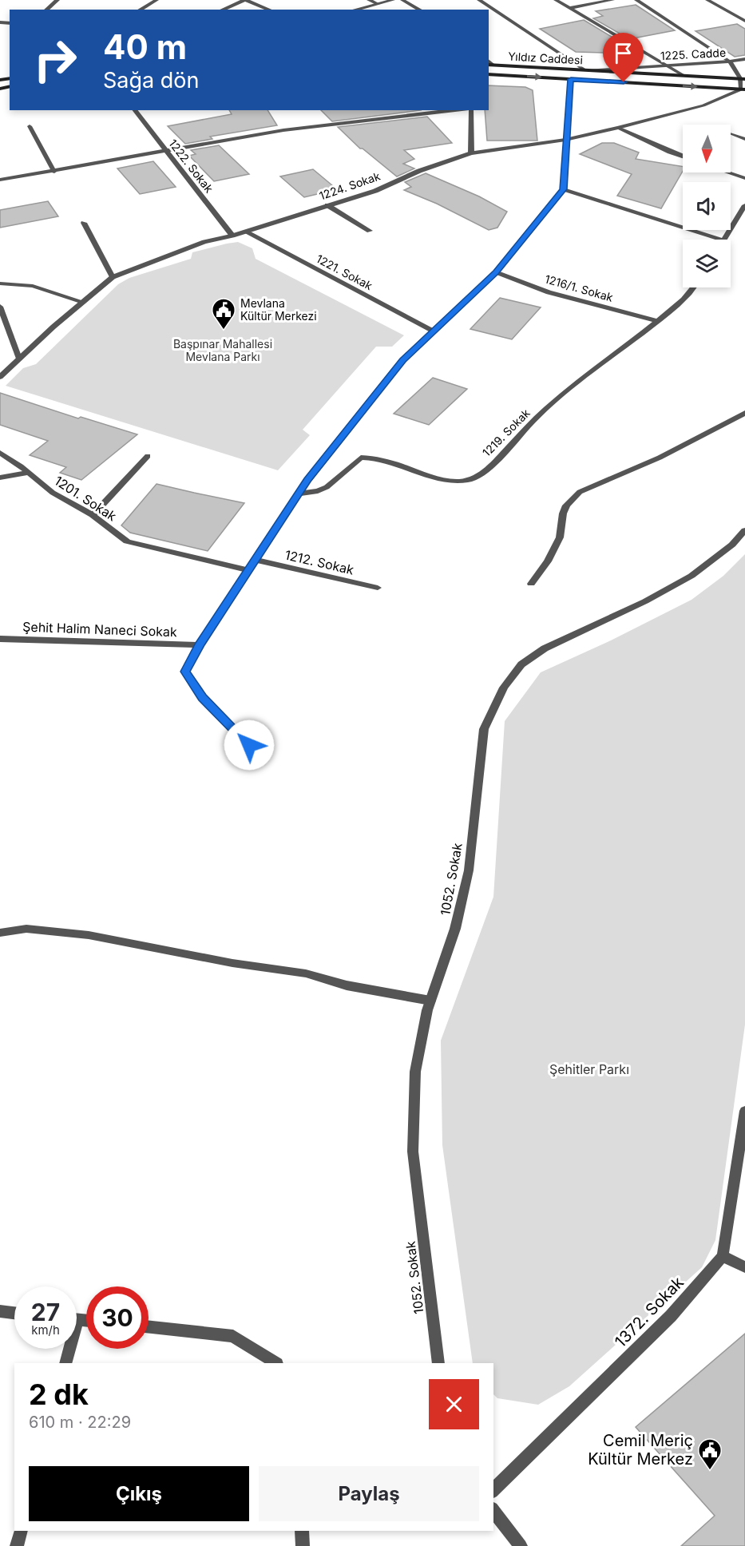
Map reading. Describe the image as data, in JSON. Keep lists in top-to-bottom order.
{
  "streets": {
    "main road": ["Yıldız Caddesi"],
    "street": [
      "1225. Cadde",
      "1222. Sokak",
      "1224. Sokak",
      "1221. Sokak",
      "1216/1. Sokak",
      "1219. Sokak",
      "1201. Sokak",
      "1212. Sokak",
      "Şehit Halim Naneci Sokak",
      "1052. Sokak",
      "1372. Sokak"
    ]
  },
  "crossings": [
    ["1225. Cadde", "Yıldız Caddesi"],
    ["Yıldız Caddesi", "1224. Sokak"],
    ["1222. Sokak", "1224. Sokak"],
    ["1224. Sokak", "1221. Sokak"],
    ["1216/1. Sokak", "1219. Sokak"]
  ],
  "parks": ["Başpınar Mahallesi Mevlana Parkı", "Şehitler Parkı"],
  "places": {
    "public building": ["Mevlana Kültür Merkezi", "Cemil Meriç Kültür Merkez"]
  },
  "north": "bottom",
  "page": {
    "turn": ["40 m", "Sağa dön"],
    "speed": "27 km/h",
    "limit": "30",
    "heading": ["2 dk", "610 m · 22:29"],
    "buttons": ["Çıkış", "Paylaş"]
  }
}
